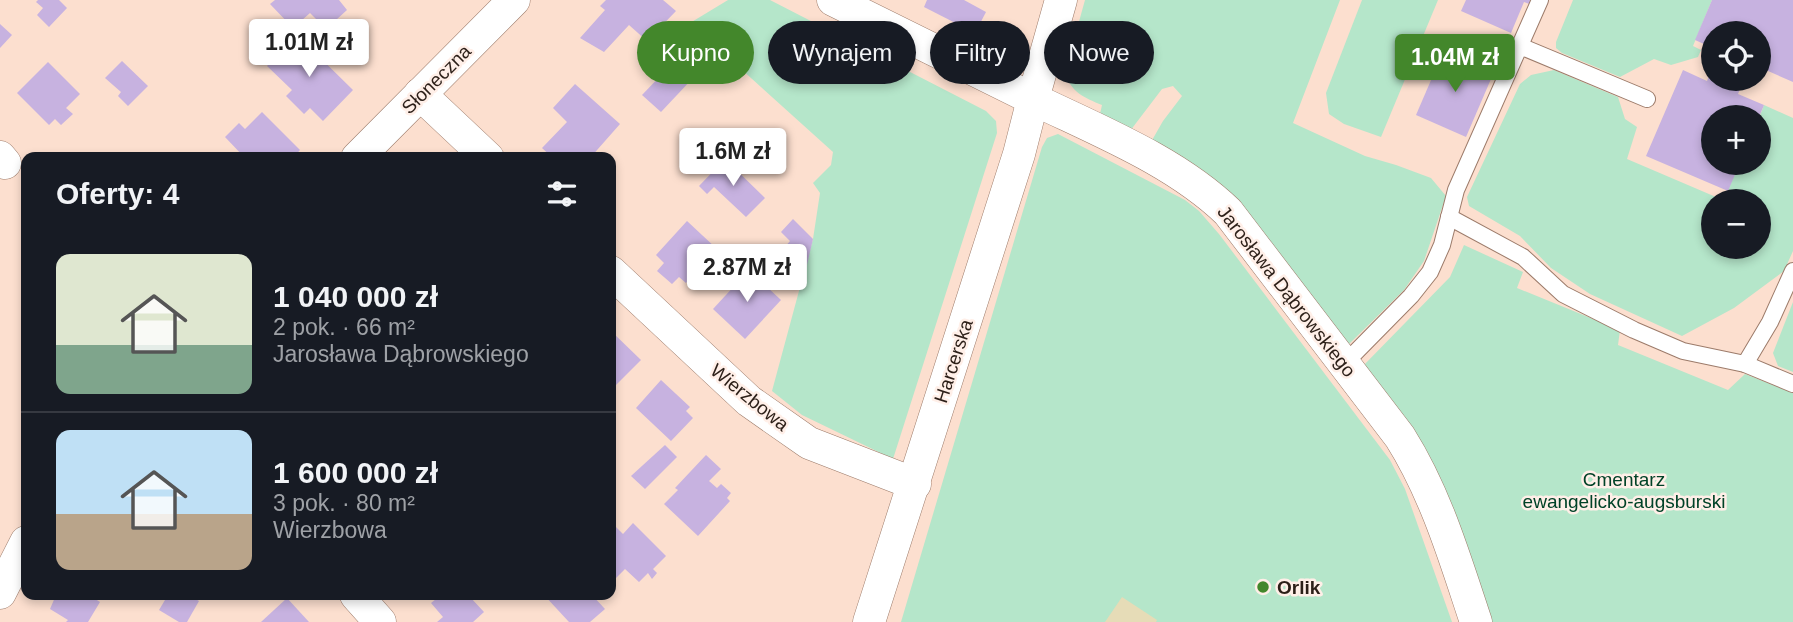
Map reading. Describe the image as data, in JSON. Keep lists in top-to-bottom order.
{
  "streets": {
    "street": [
      "Słoneczna",
      "Jarosława Dąbrowskiego",
      "Harcerska",
      "Wierzbowa"
    ]
  },
  "crossings": [
    ["Jarosława Dąbrowskiego", "Harcerska"],
    ["Harcerska", "Wierzbowa"]
  ],
  "parks": ["Cmentarz ewangelicko-augsburski"],
  "places": ["Orlik"],
  "page": {
    "price": [
      "1.01M zł",
      "1.04M zł",
      "1.6M zł",
      "2.87M zł"
    ],
    "map_buttons": ["+", "−"],
    "chip": [
      "Kupno",
      "Wynajem",
      "Filtry",
      "Nowe"
    ],
    "heading": "Oferty: 4",
    "list": [
      {
        "name": "1 040 000 zł",
        "note": "2 pok. · 66 m² · Jarosława Dąbrowskiego"
      },
      {
        "name": "1 600 000 zł",
        "note": "3 pok. · 80 m² · Wierzbowa"
      }
    ]
  }
}
